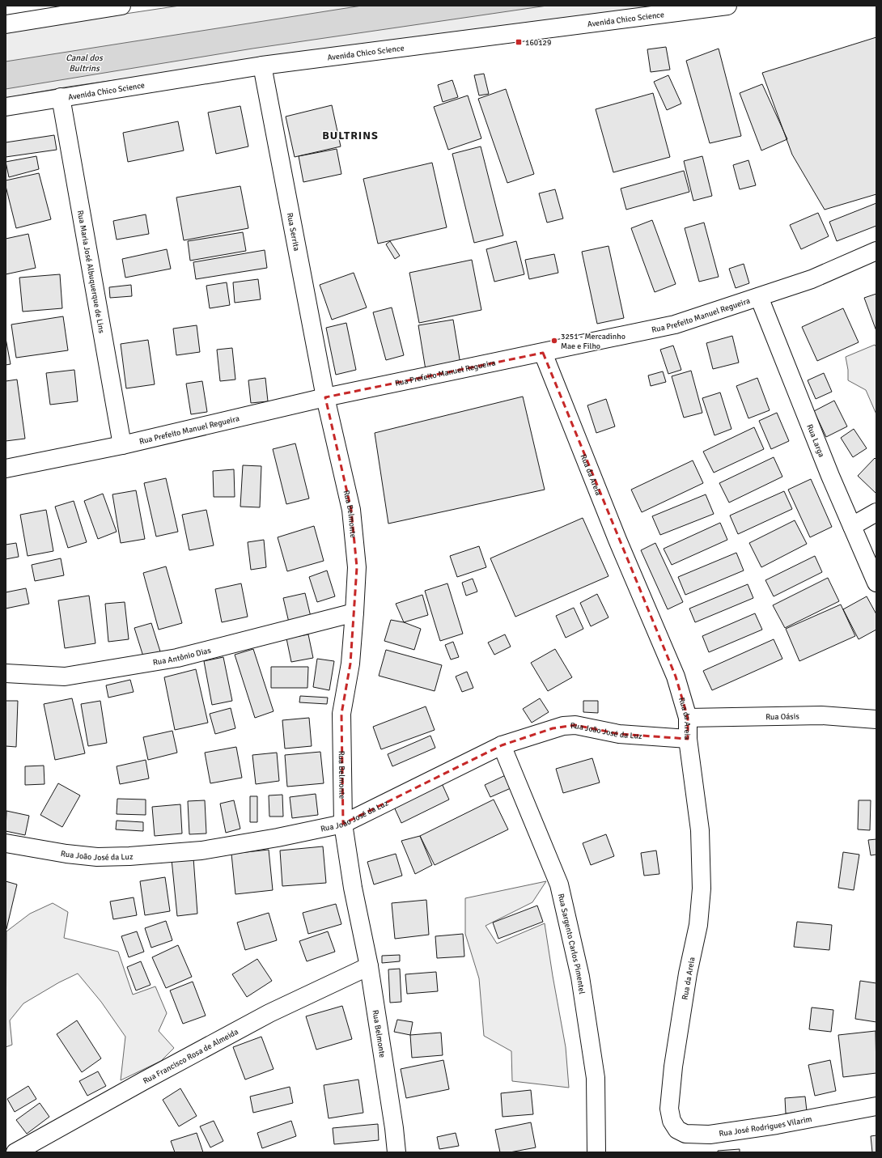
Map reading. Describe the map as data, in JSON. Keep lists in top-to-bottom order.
{
  "streets": {
    "street": [
      "Avenida Chico Science",
      "Rua Serrita",
      "Rua Maria José Albuquerque de Lins",
      "Rua Prefeito Manuel Regueira",
      "Rua Larga",
      "Rua da Areia",
      "Rua Belmonte",
      "Rua Antônio Dias",
      "Rua Oásis",
      "Rua João José da Luz",
      "Rua Sargento Carlos Pimentel",
      "Rua Francisco Rosa de Almeida",
      "Rua José Rodrigues Vilarim"
    ]
  },
  "crossings": [
    ["Avenida Chico Science", "Rua Serrita"],
    ["Avenida Chico Science", "Rua Maria José Albuquerque de Lins"],
    ["Rua Serrita", "Rua Prefeito Manuel Regueira"],
    ["Rua Serrita", "Rua Belmonte"],
    ["Rua Maria José Albuquerque de Lins", "Rua Prefeito Manuel Regueira"],
    ["Rua Prefeito Manuel Regueira", "Rua Larga"],
    ["Rua Prefeito Manuel Regueira", "Rua da Areia"],
    ["Rua Prefeito Manuel Regueira", "Rua Belmonte"],
    ["Rua da Areia", "Rua Oásis"],
    ["Rua da Areia", "Rua João José da Luz"],
    ["Rua da Areia", "Rua José Rodrigues Vilarim"],
    ["Rua Belmonte", "Rua Antônio Dias"],
    ["Rua Belmonte", "Rua João José da Luz"],
    ["Rua Belmonte", "Rua Francisco Rosa de Almeida"],
    ["Rua João José da Luz", "Rua Sargento Carlos Pimentel"]
  ],
  "districts": ["BULTRINS"],
  "water": ["Canal dos Bultrins"],
  "places": {
    "transit": ["160129"],
    "other": ["3251 - Mercadinho Mae e Filho"]
  }
}
